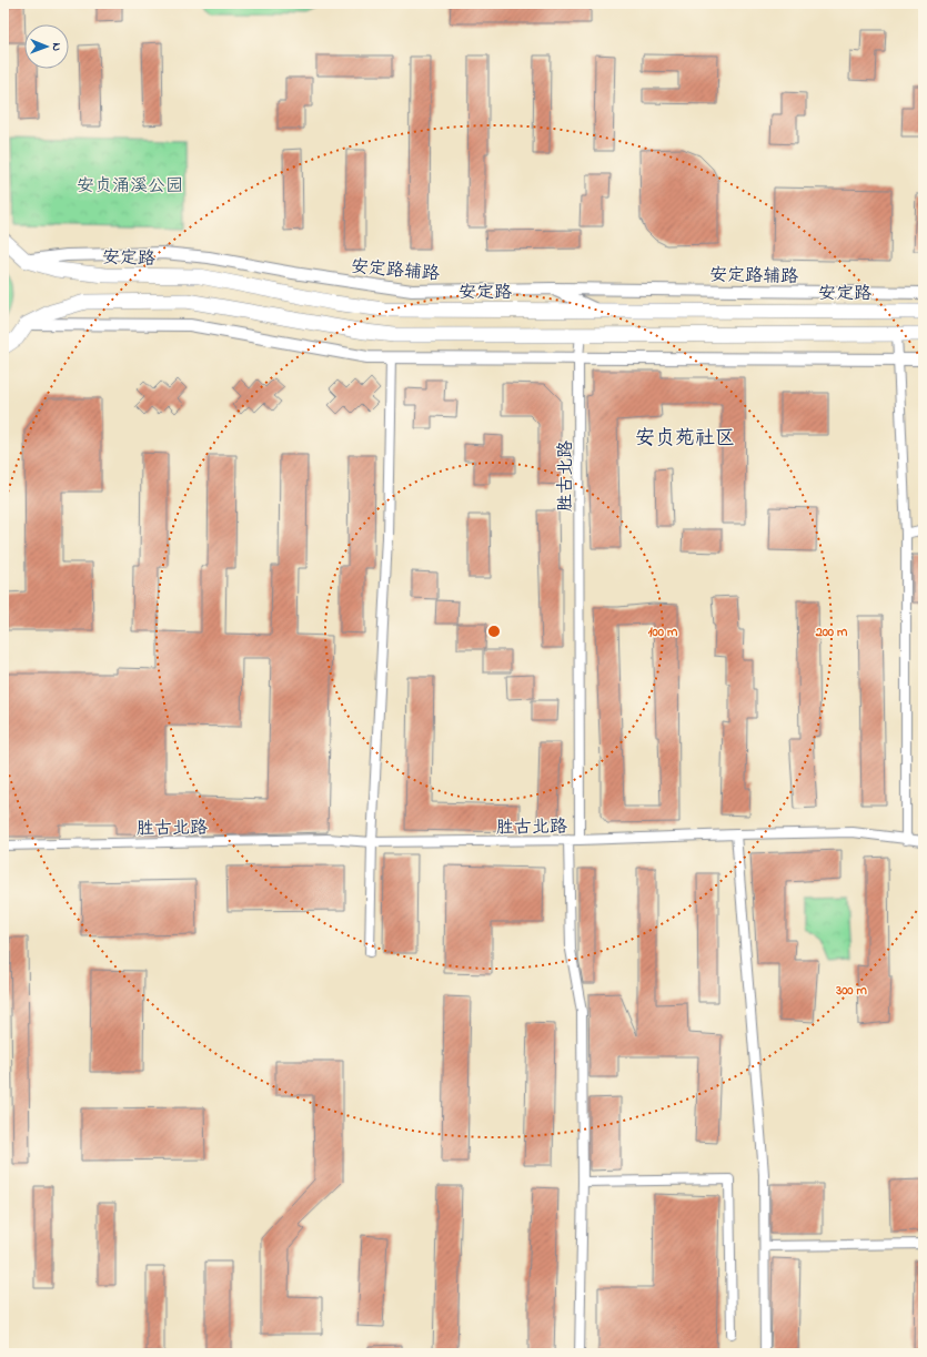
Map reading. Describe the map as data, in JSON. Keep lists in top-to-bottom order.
{
  "streets": {
    "main road": ["安定路"],
    "street": ["安定路辅路", "胜古北路"]
  },
  "crossings": [
    ["安定路", "安定路辅路"]
  ],
  "districts": ["安贞苑社区"],
  "parks": ["安贞涌溪公园"],
  "north": "right",
  "rings": ["100 m", "200 m", "300 m"]
}
